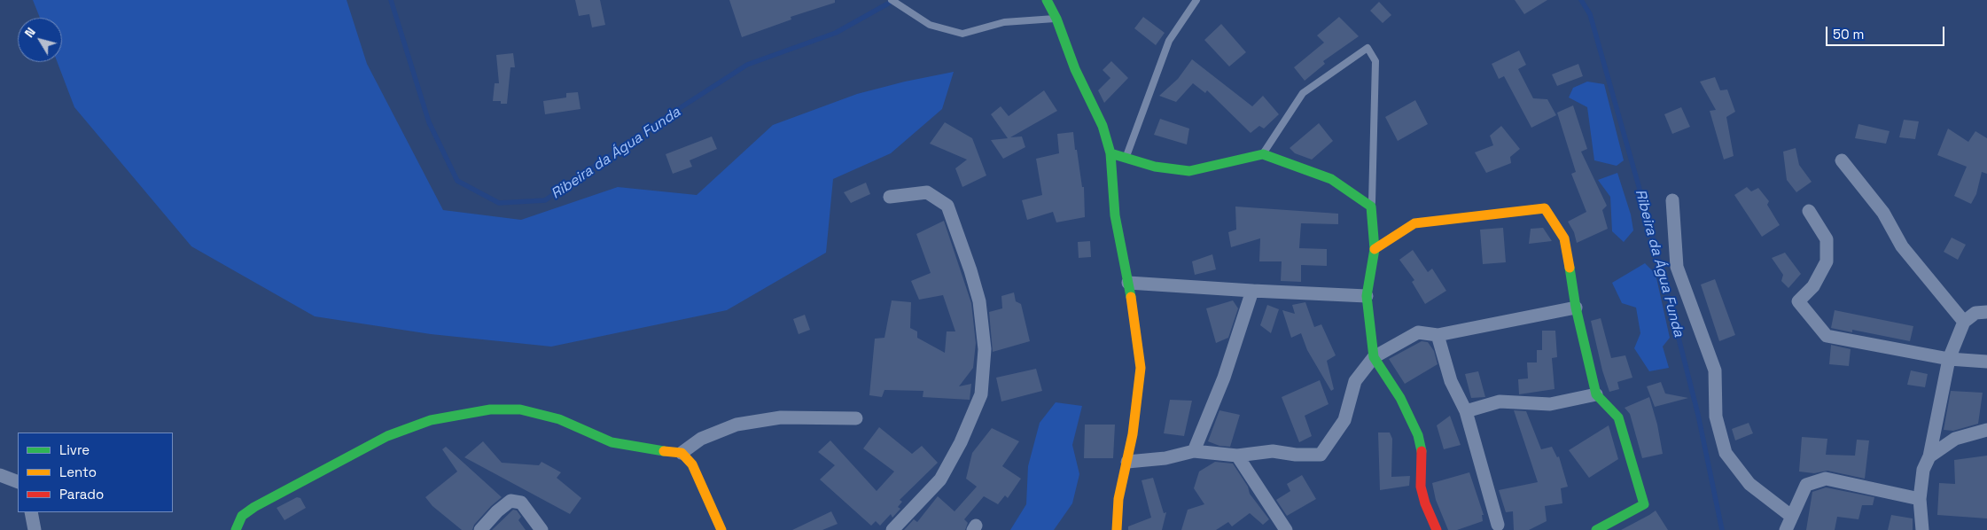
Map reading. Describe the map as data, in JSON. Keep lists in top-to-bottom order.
{
  "water": ["Ribeira da Água Funda"],
  "legend": ["Livre", "Lento", "Parado"],
  "scale_bar": "50 m",
  "north": "top left"
}
